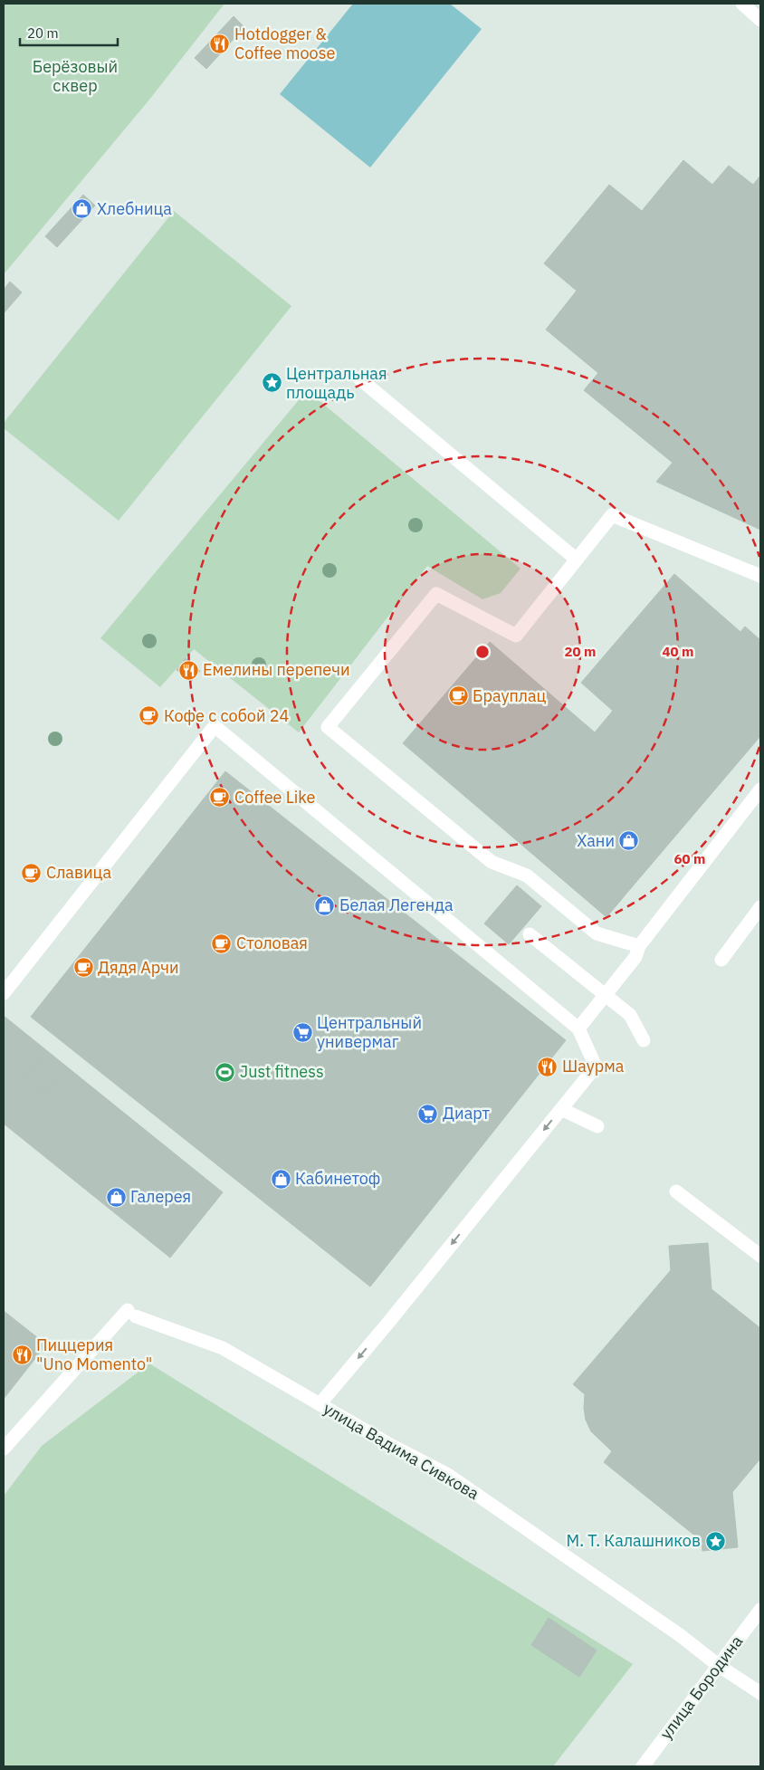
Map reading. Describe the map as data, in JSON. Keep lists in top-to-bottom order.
{
  "streets": {
    "street": ["улица Вадима Сивкова", "улица Бородина"]
  },
  "crossings": [
    ["улица Вадима Сивкова", "улица Бородина"]
  ],
  "parks": ["Берёзовый сквер"],
  "places": {
    "restaurant": [
      "Hotdogger & Coffee moose",
      "Емелины перепечи",
      "Шаурма",
      "Пиццерия \"Uno Momento\""
    ],
    "shop": [
      "Хлебница",
      "Хани",
      "Белая Легенда",
      "Кабинетоф",
      "Галерея"
    ],
    "place": ["Центральная площадь", "М. Т. Калашников"],
    "cafe": [
      "Брауплац",
      "Кофе с собой 24",
      "Coffee Like",
      "Славица",
      "Столовая",
      "Дядя Арчи"
    ],
    "supermarket": ["Центральный универмаг", "Диарт"],
    "sports": ["Just fitness"]
  },
  "scale_bar": "20 m",
  "rings": ["20 m", "40 m", "60 m"]
}
